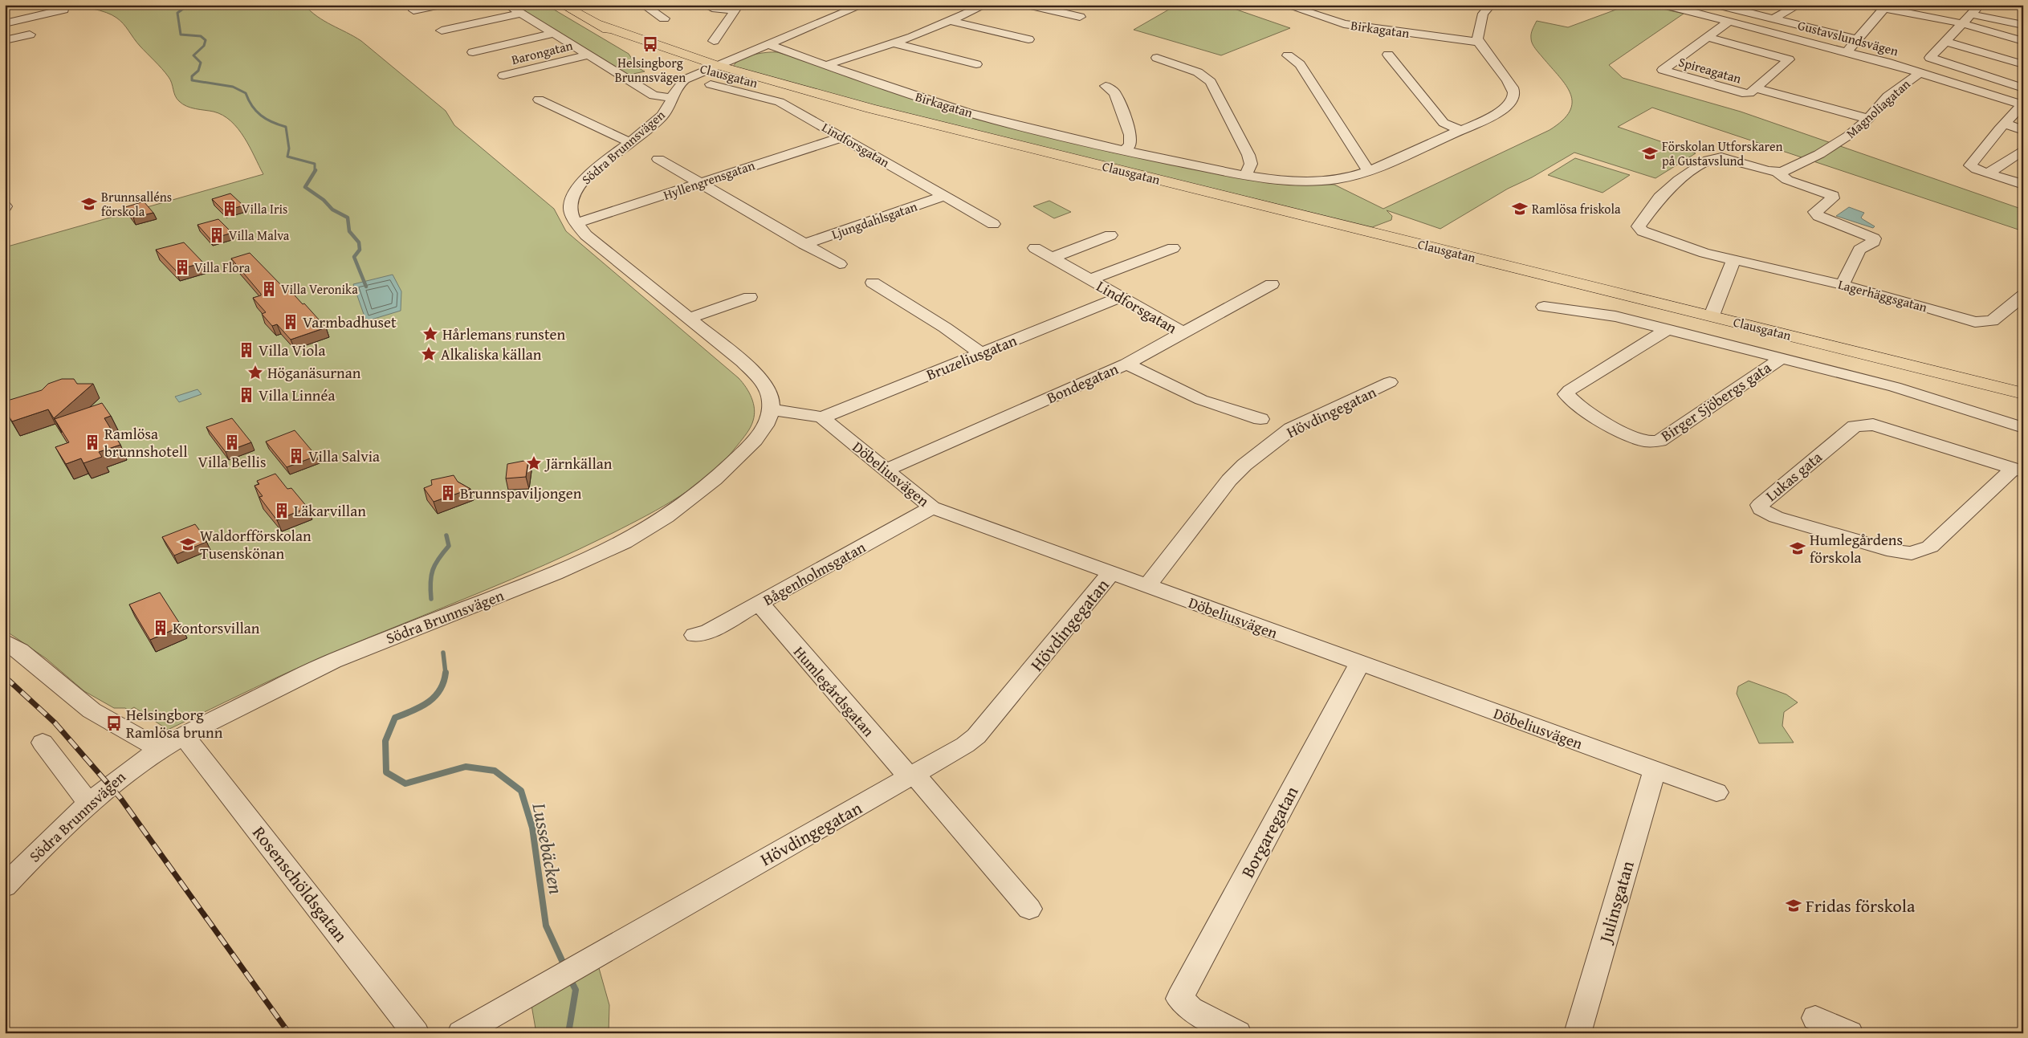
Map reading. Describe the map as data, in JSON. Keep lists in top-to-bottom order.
{
  "streets": {
    "main road": ["Clausgatan"],
    "street": [
      "Birkagatan",
      "Gustavslundsvägen",
      "Barongatan",
      "Spireagatan",
      "Magnoliagatan",
      "Lindforsgatan",
      "Södra Brunnsvägen",
      "Hyllengrensgatan",
      "Ljungdahlsgatan",
      "Lagerhäggsgatan",
      "Bruzeliusgatan",
      "Bondegatan",
      "Birger Sjöbergs gata",
      "Hövdingegatan",
      "Döbeliusvägen",
      "Lukas gata",
      "Bågenholmsgatan",
      "Humlegårdsgatan",
      "Borgaregatan",
      "Rosenschöldsgatan",
      "Julinsgatan"
    ]
  },
  "crossings": [
    ["Gustavslundsvägen", "Spireagatan"],
    ["Gustavslundsvägen", "Magnoliagatan"],
    ["Barongatan", "Södra Brunnsvägen"],
    ["Spireagatan", "Magnoliagatan"],
    ["Clausgatan", "Lindforsgatan"],
    ["Clausgatan", "Södra Brunnsvägen"],
    ["Lindforsgatan", "Södra Brunnsvägen"],
    ["Lindforsgatan", "Hyllengrensgatan"],
    ["Lindforsgatan", "Ljungdahlsgatan"],
    ["Lindforsgatan", "Bruzeliusgatan"],
    ["Lindforsgatan", "Bondegatan"],
    ["Södra Brunnsvägen", "Hyllengrensgatan"],
    ["Södra Brunnsvägen", "Rosenschöldsgatan"],
    ["Bruzeliusgatan", "Döbeliusvägen"],
    ["Bondegatan", "Döbeliusvägen"],
    ["Hövdingegatan", "Döbeliusvägen"],
    ["Hövdingegatan", "Humlegårdsgatan"],
    ["Döbeliusvägen", "Bågenholmsgatan"],
    ["Döbeliusvägen", "Borgaregatan"],
    ["Döbeliusvägen", "Julinsgatan"],
    ["Bågenholmsgatan", "Humlegårdsgatan"]
  ],
  "water": ["Lussebäcken"],
  "places": {
    "bus stop": ["Helsingborg Brunnsvägen", "Helsingborg Ramlösa brunn"],
    "school or university": [
      "Förskolan Utforskaren på Gustavslund",
      "Brunnsalléns förskola",
      "Ramlösa friskola",
      "Waldorfförskolan Tusenskönan",
      "Humlegårdens förskola",
      "Fridas förskola"
    ],
    "building": [
      "Villa Iris",
      "Villa Malva",
      "Villa Flora",
      "Villa Veronika",
      "Varmbadhuset",
      "Villa Viola",
      "Villa Linnéa",
      "Ramlösa brunnshotell",
      "Villa Bellis",
      "Villa Salvia",
      "Brunnspaviljongen",
      "Läkarvillan",
      "Kontorsvillan"
    ],
    "place": [
      "Hårlemans runsten",
      "Alkaliska källan",
      "Höganäsurnan",
      "Järnkällan"
    ]
  }
}
